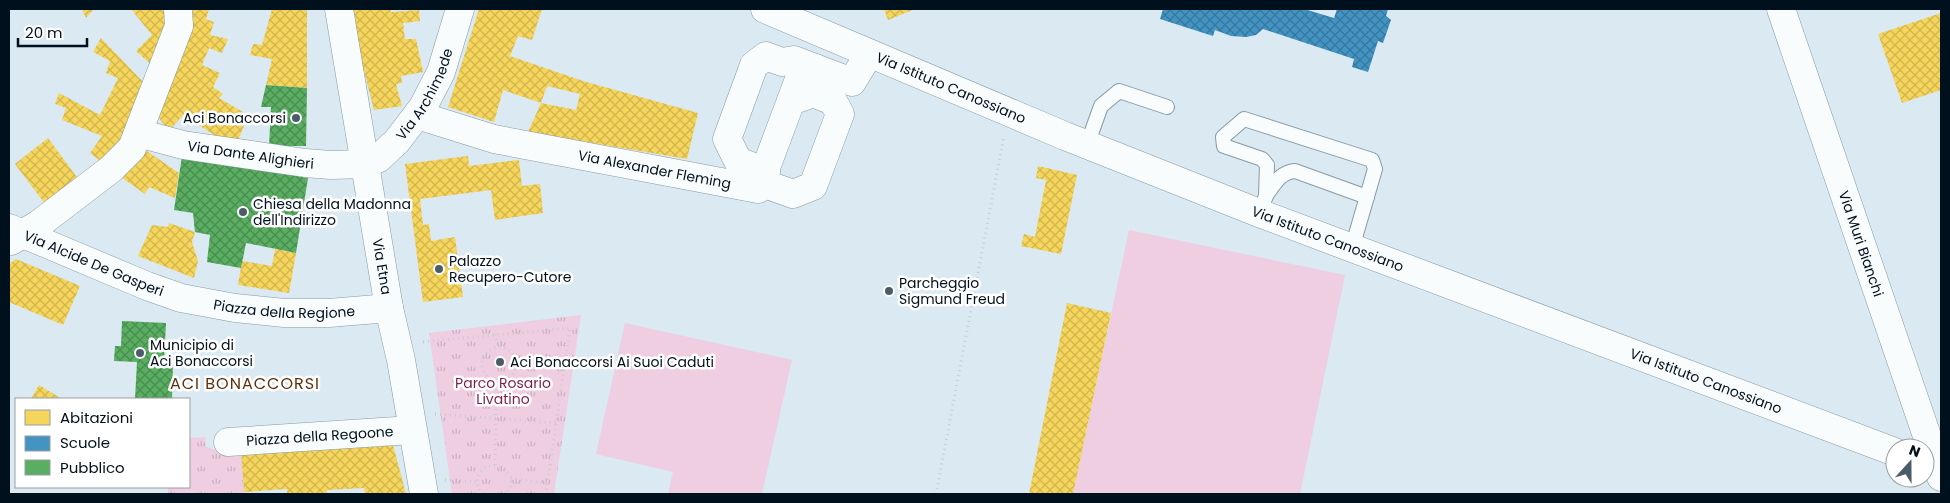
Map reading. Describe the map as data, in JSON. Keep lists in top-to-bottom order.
{
  "streets": {
    "street": [
      "Via Istituto Canossiano",
      "Via Archimede",
      "Via Dante Alighieri",
      "Via Alexander Fleming",
      "Via Muri Bianchi",
      "Via Alcide De Gasperi",
      "Via Etna",
      "Piazza della Regione",
      "Piazza della Regoone"
    ]
  },
  "crossings": [
    ["Via Archimede", "Via Dante Alighieri"],
    ["Via Archimede", "Via Alexander Fleming"],
    ["Via Archimede", "Via Etna"],
    ["Via Dante Alighieri", "Via Etna"],
    ["Via Alcide De Gasperi", "Piazza della Regione"],
    ["Via Etna", "Piazza della Regione"],
    ["Via Etna", "Piazza della Regoone"]
  ],
  "districts": ["ACI BONACCORSI"],
  "parks": ["Parco Rosario Livatino"],
  "places": [
    "Aci Bonaccorsi",
    "Chiesa della Madonna dell'Indirizzo",
    "Palazzo Recupero-Cutore",
    "Parcheggio Sigmund Freud",
    "Municipio di Aci Bonaccorsi",
    "Aci Bonaccorsi Ai Suoi Caduti"
  ],
  "legend": ["Abitazioni", "Scuole", "Pubblico"],
  "scale_bar": "20 m",
  "north": "top"
}
